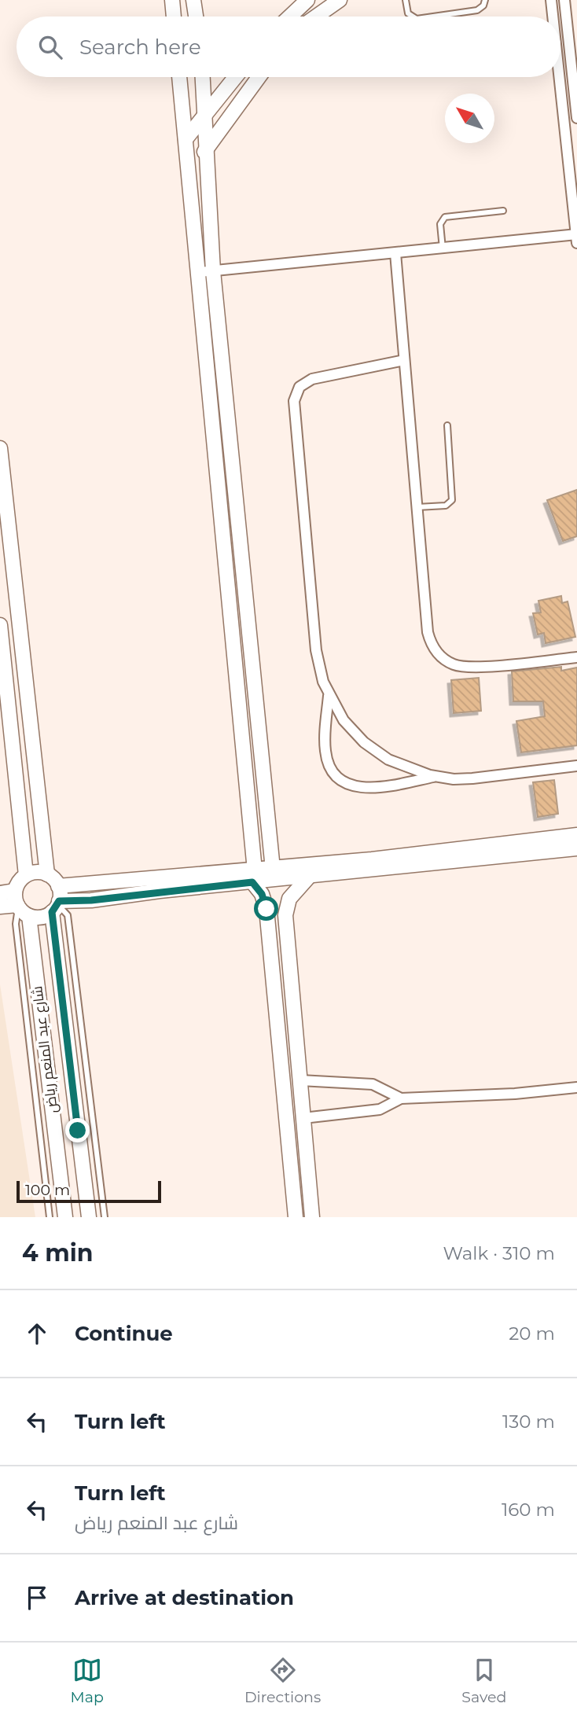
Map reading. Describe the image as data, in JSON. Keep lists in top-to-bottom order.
{
  "streets": {
    "street": ["شارع عبد المنعم رياض"]
  },
  "scale_bar": "100 m",
  "north": "top left",
  "page": {
    "search": "Search here",
    "scale": "100 m",
    "heading": ["4 min", "Walk · 310 m"],
    "list": [
      ["Continue", "20 m"],
      ["Turn left", "130 m"],
      ["Turn left", "شارع عبد المنعم رياض", "160 m"],
      "Arrive at destination"
    ],
    "nav": ["Map", "Directions", "Saved"]
  }
}
